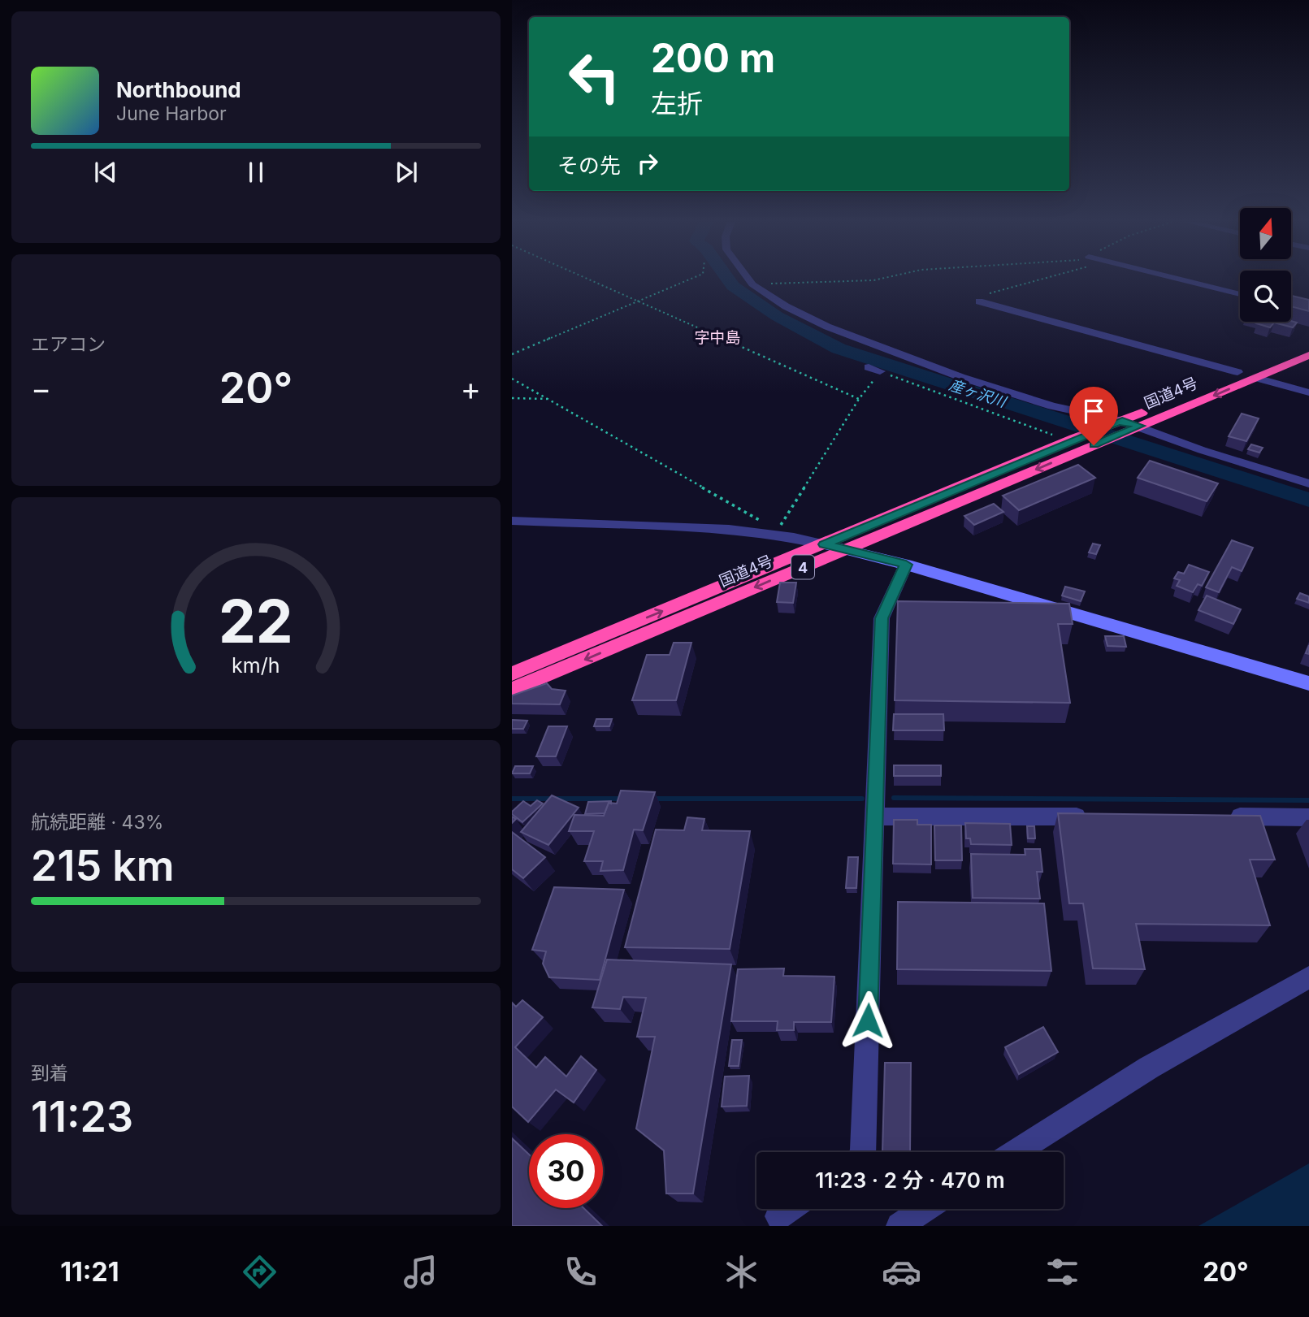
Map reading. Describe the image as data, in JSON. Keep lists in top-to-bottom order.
{
  "streets": {
    "highway": ["国道4号", "4"]
  },
  "districts": ["字中島"],
  "water": ["産ヶ沢川"],
  "north": "top",
  "page": {
    "turn": ["200 m", "左折"],
    "song": ["Northbound", "June Harbor"],
    "then": "その先",
    "tile": [
      "エアコン",
      ["航続距離 · 43%", "215 km"],
      ["到着", "11:23"]
    ],
    "heat": ["−", "20°", "+"],
    "limit": "30",
    "trip": "11:23 · 2 分 · 470 m",
    "tabs": ["11:21", "20°"],
    "gauge": ["22", "km/h"]
  }
}
